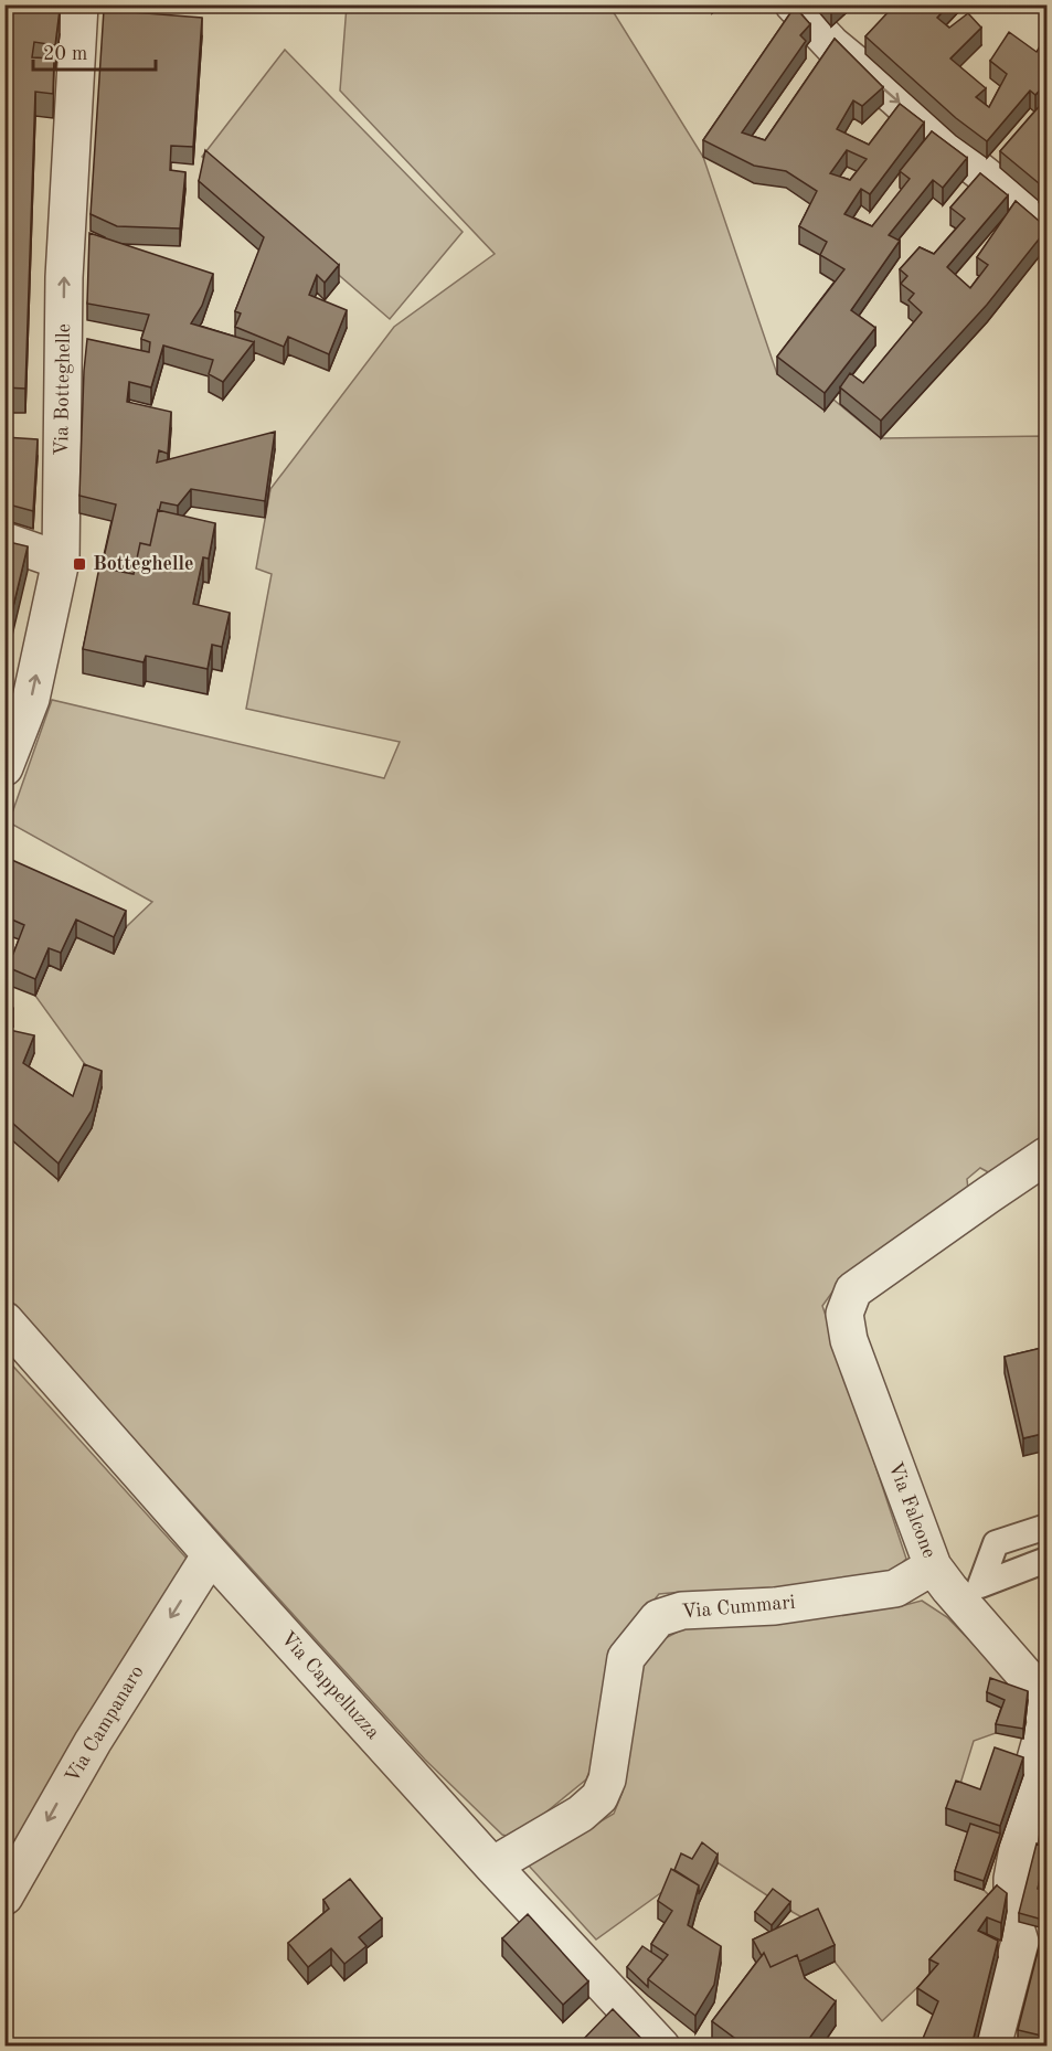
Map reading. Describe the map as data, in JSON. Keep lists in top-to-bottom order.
{
  "streets": {
    "street": [
      "Via Botteghelle",
      "Via Falcone",
      "Via Cummari",
      "Via Cappelluzza",
      "Via Campanaro"
    ]
  },
  "crossings": [
    ["Via Falcone", "Via Cummari"],
    ["Via Cummari", "Via Cappelluzza"],
    ["Via Cappelluzza", "Via Campanaro"]
  ],
  "one_way": ["Via Botteghelle", "Via Campanaro"],
  "places": {
    "transit": ["Botteghelle"]
  },
  "scale_bar": "20 m"
}
